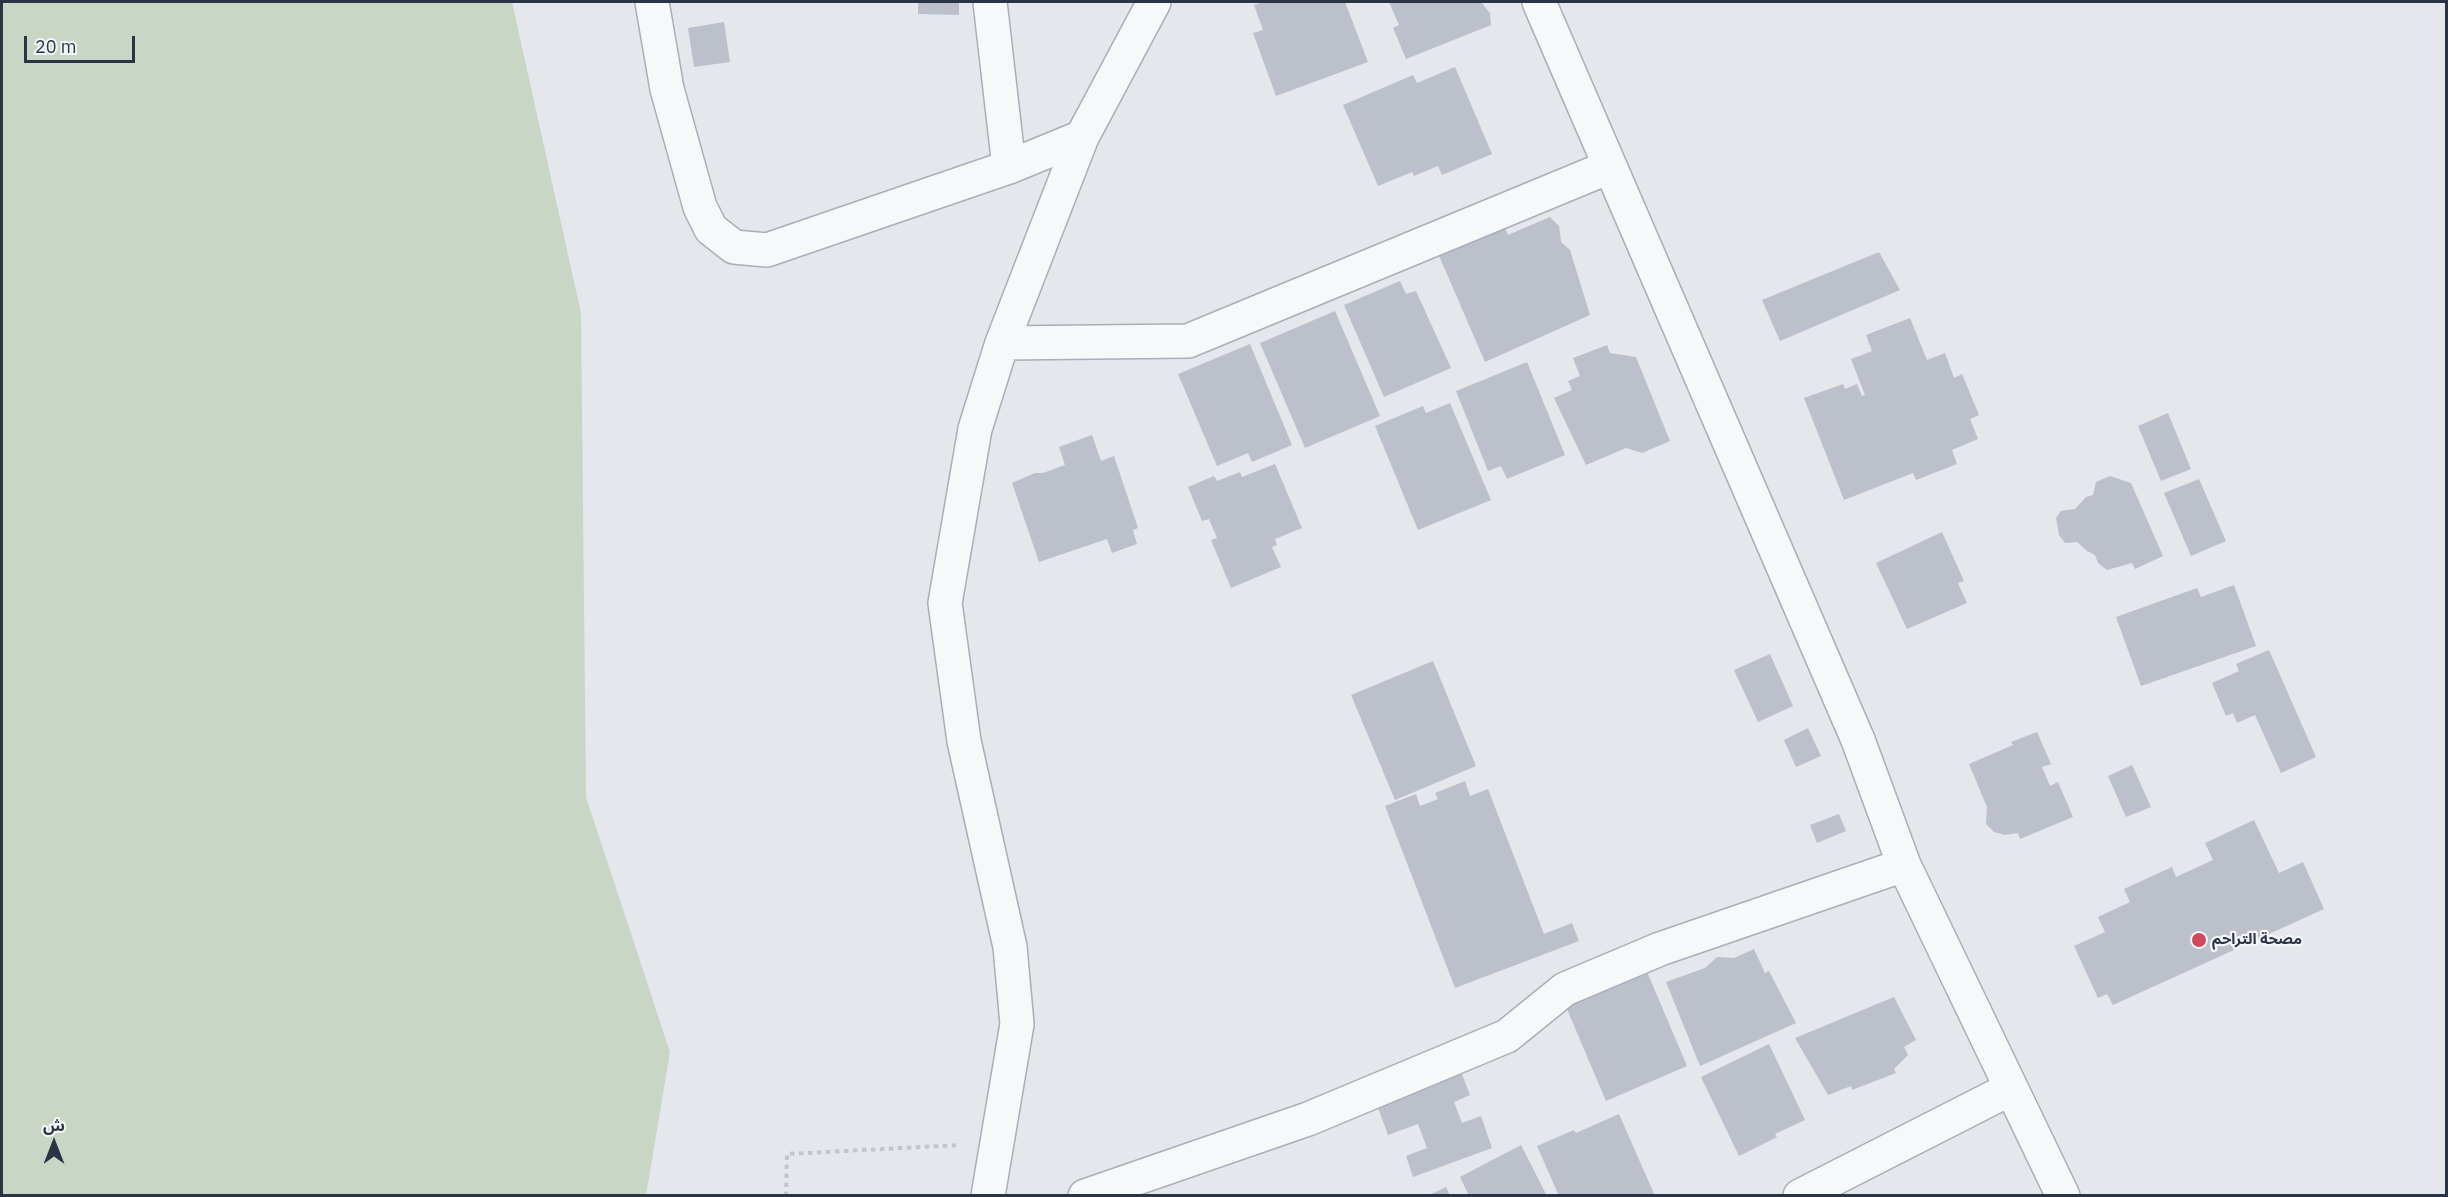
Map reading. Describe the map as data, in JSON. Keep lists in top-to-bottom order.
{
  "places": ["مصحة التراحم"],
  "scale_bar": "20 m",
  "north": "top"
}
